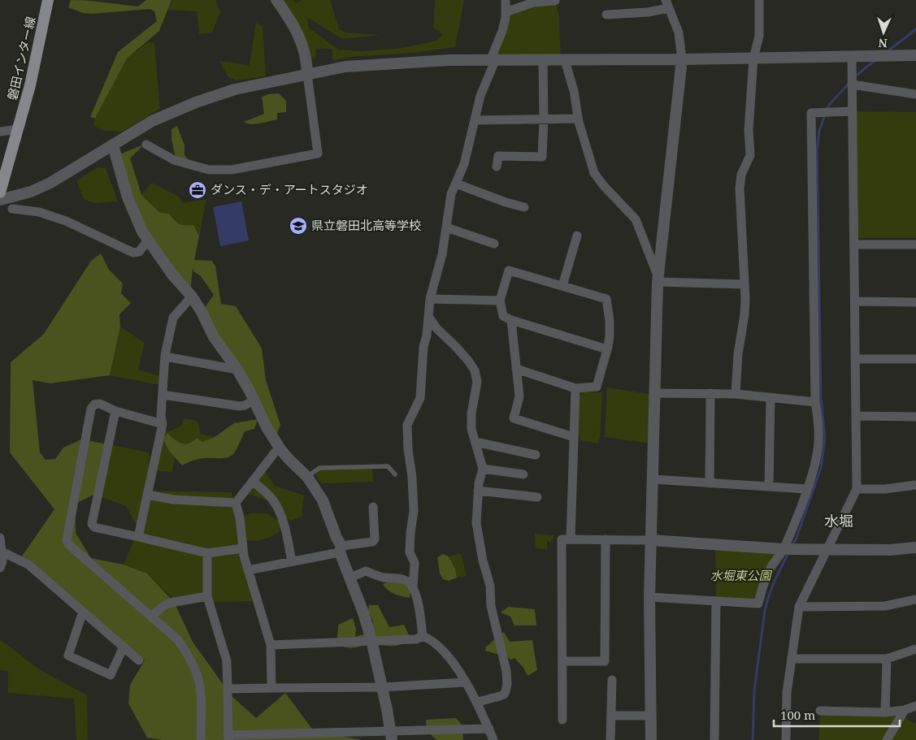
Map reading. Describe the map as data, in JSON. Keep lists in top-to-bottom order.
{
  "streets": {
    "main road": ["磐田インター線"]
  },
  "districts": ["水堀"],
  "parks": ["水堀東公園"],
  "places": {
    "office": ["ダンス・デ・アートスタジオ"],
    "school or university": ["県立磐田北高等学校"]
  },
  "scale_bar": "100 m",
  "north": "bottom"
}
